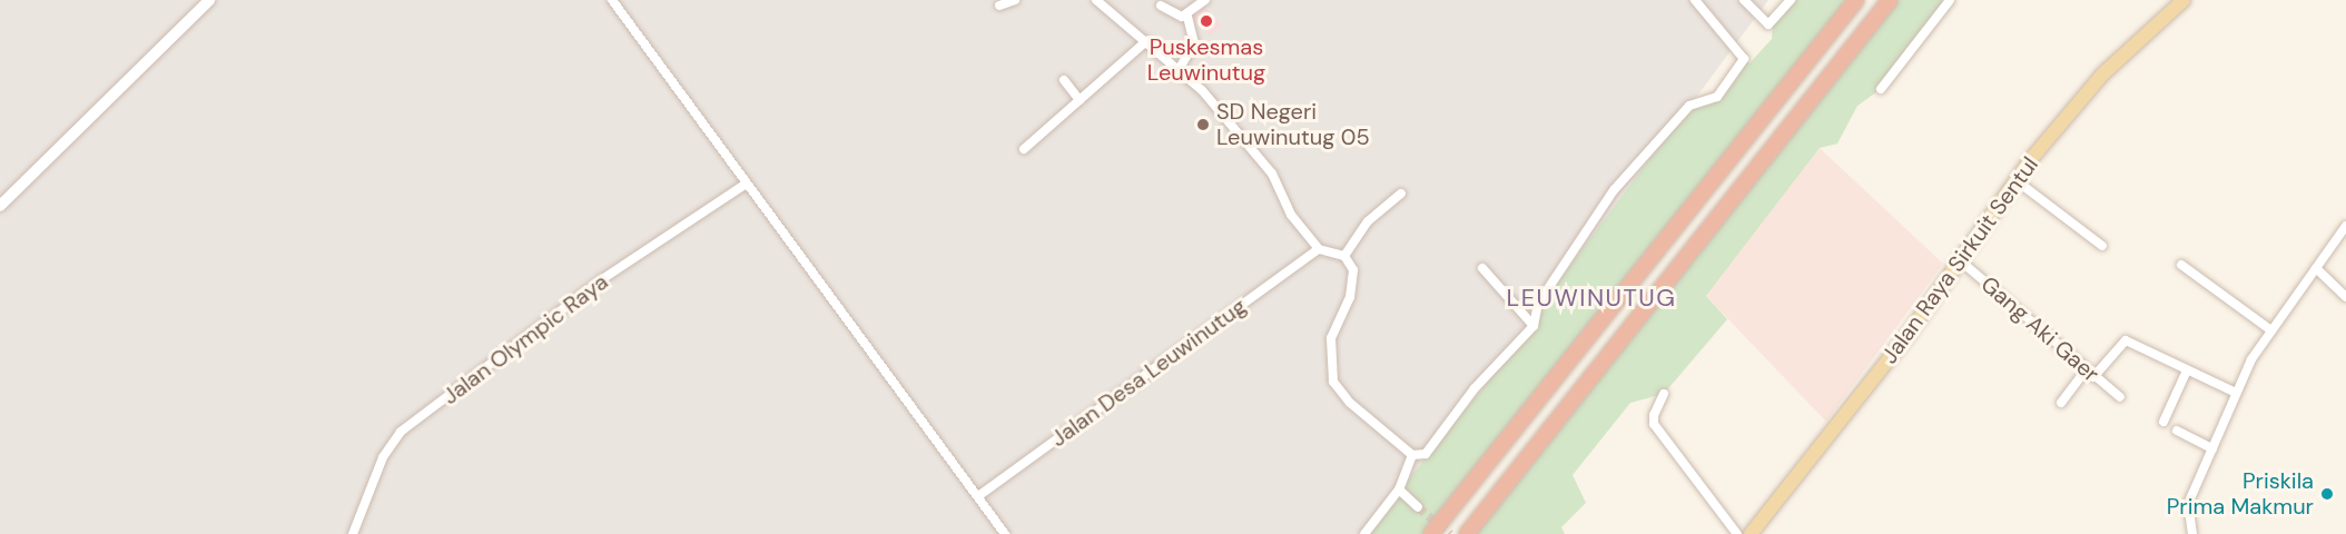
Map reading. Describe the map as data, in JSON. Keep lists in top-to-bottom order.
{
  "streets": {
    "main road": ["Jalan Raya Sirkuit Sentul"],
    "street": ["Gang Aki Gaer", "Jalan Olympic Raya", "Jalan Desa Leuwinutug"]
  },
  "crossings": [
    ["Jalan Raya Sirkuit Sentul", "Gang Aki Gaer"]
  ],
  "districts": ["LEUWINUTUG"],
  "places": ["Puskesmas Leuwinutug", "SD Negeri Leuwinutug 05", "Priskila Prima Makmur"]
}
